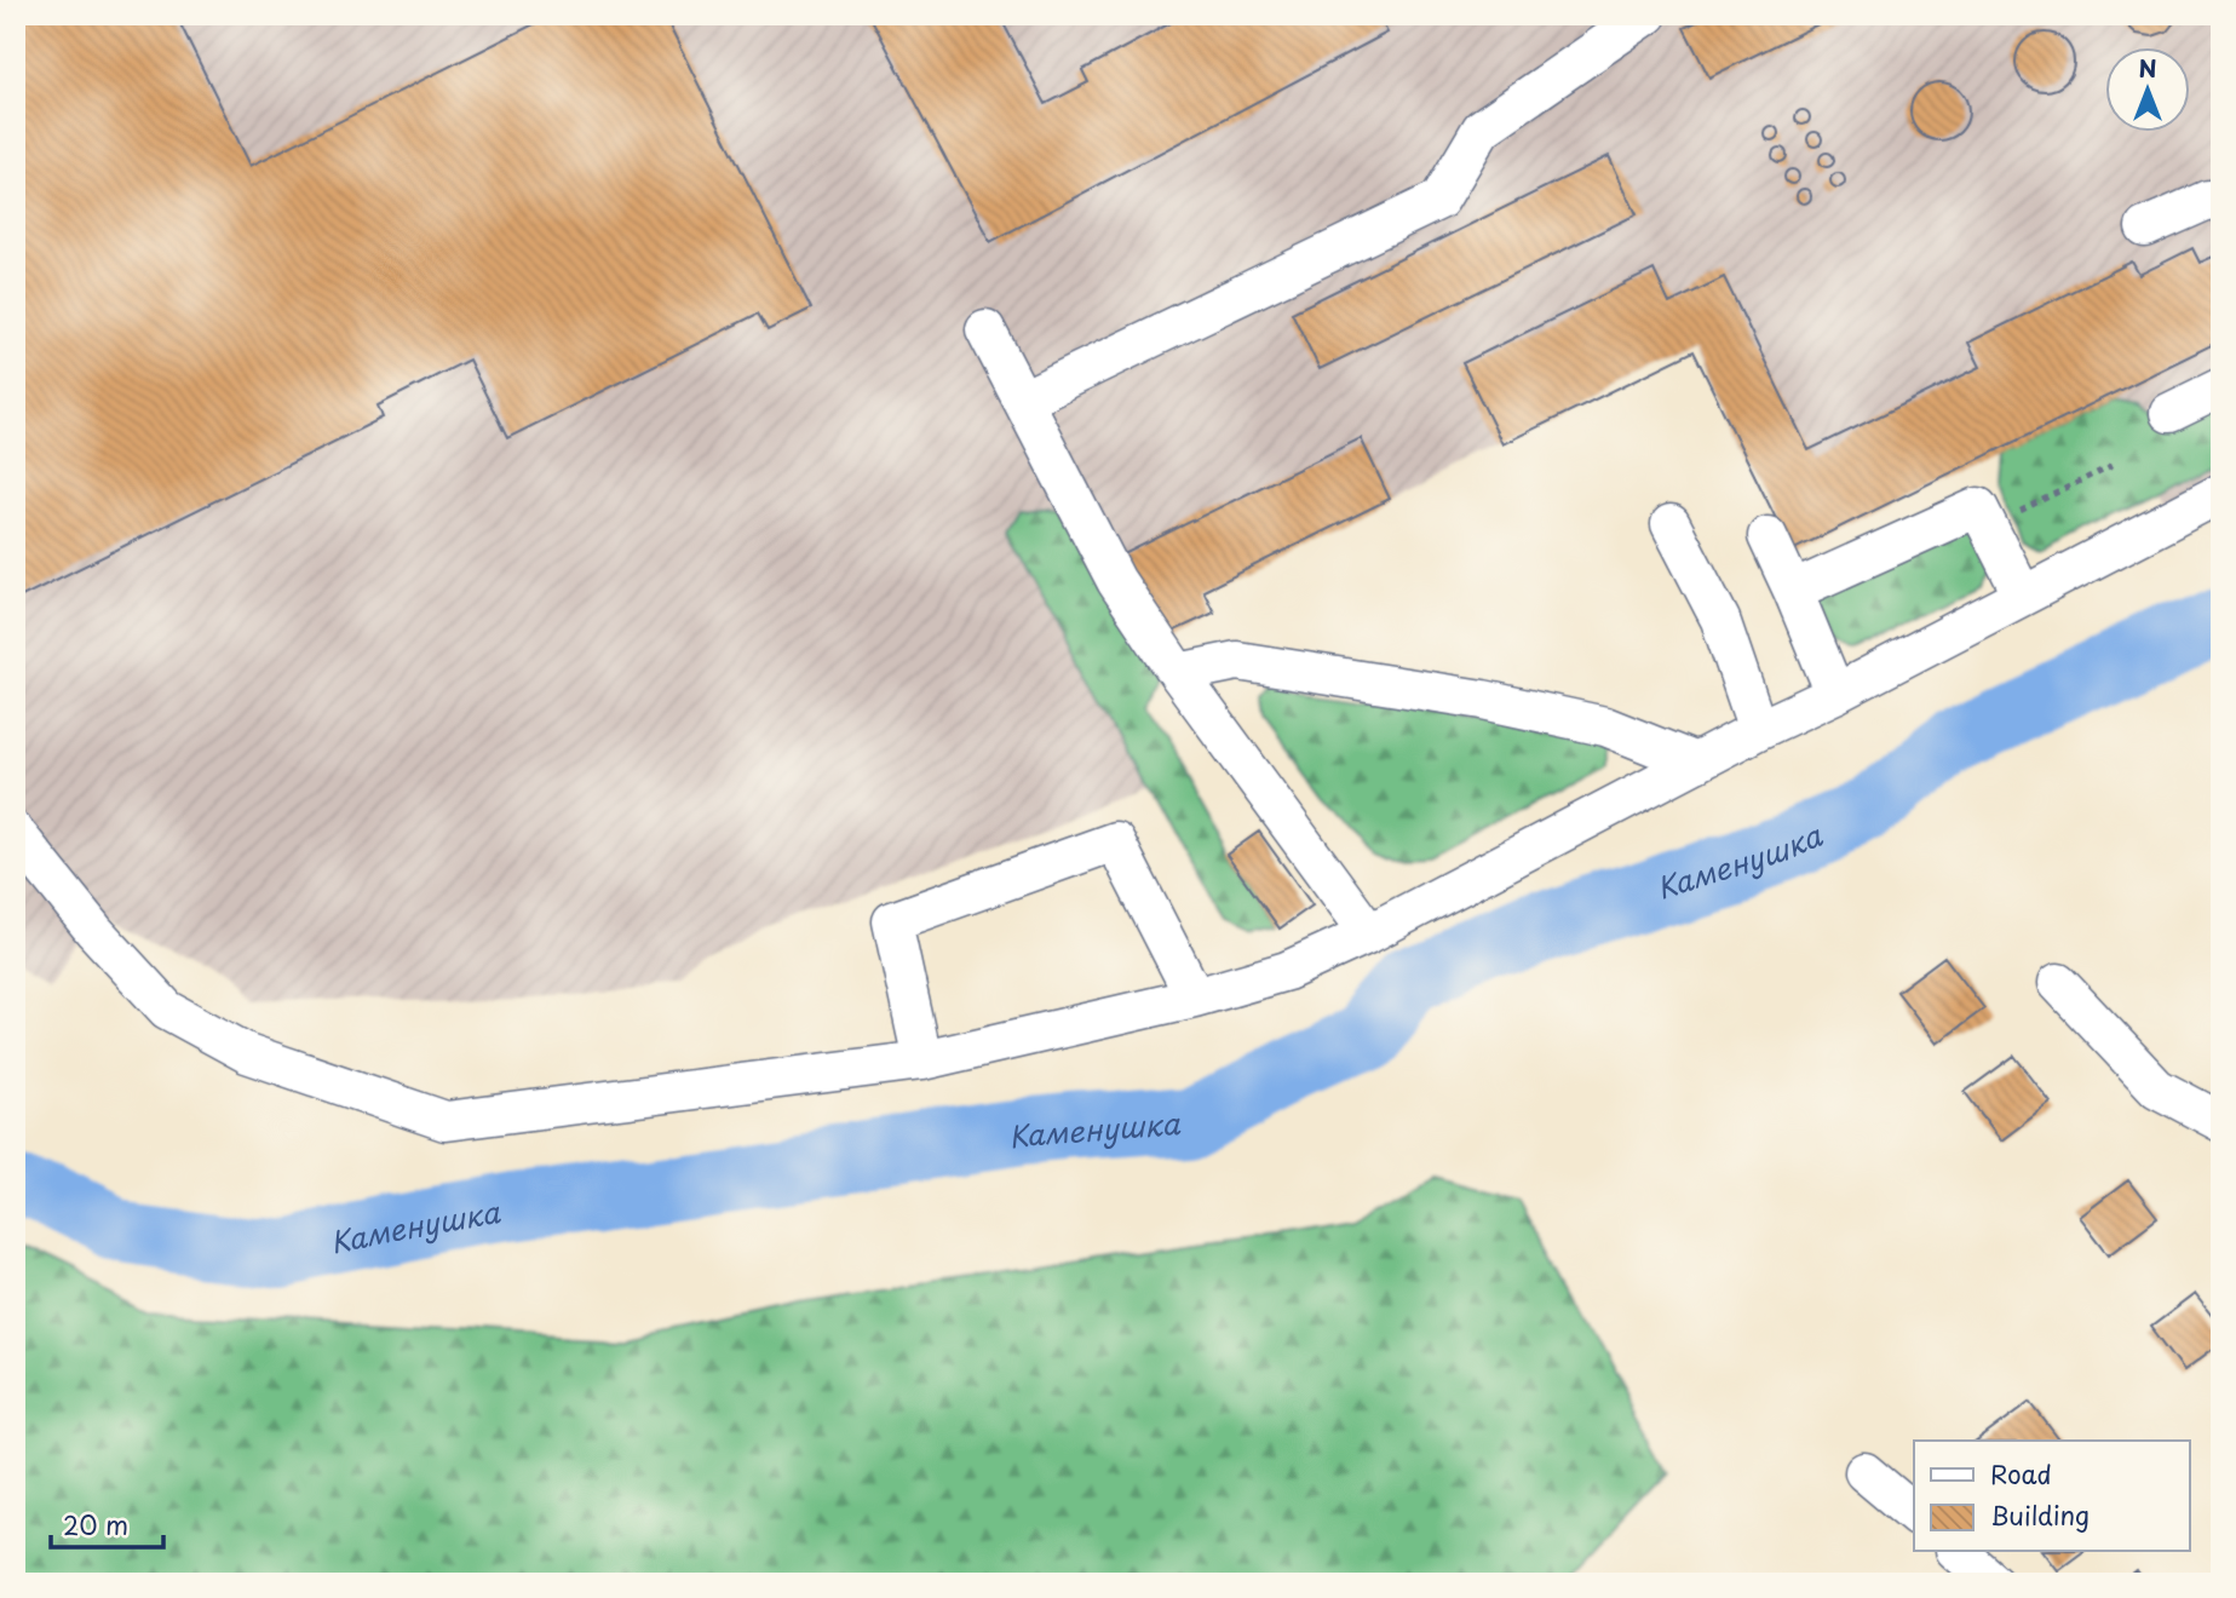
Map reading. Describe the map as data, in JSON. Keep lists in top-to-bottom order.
{
  "water": ["Каменушка"],
  "legend": ["Road", "Building"],
  "scale_bar": "20 m",
  "north": "top"
}
